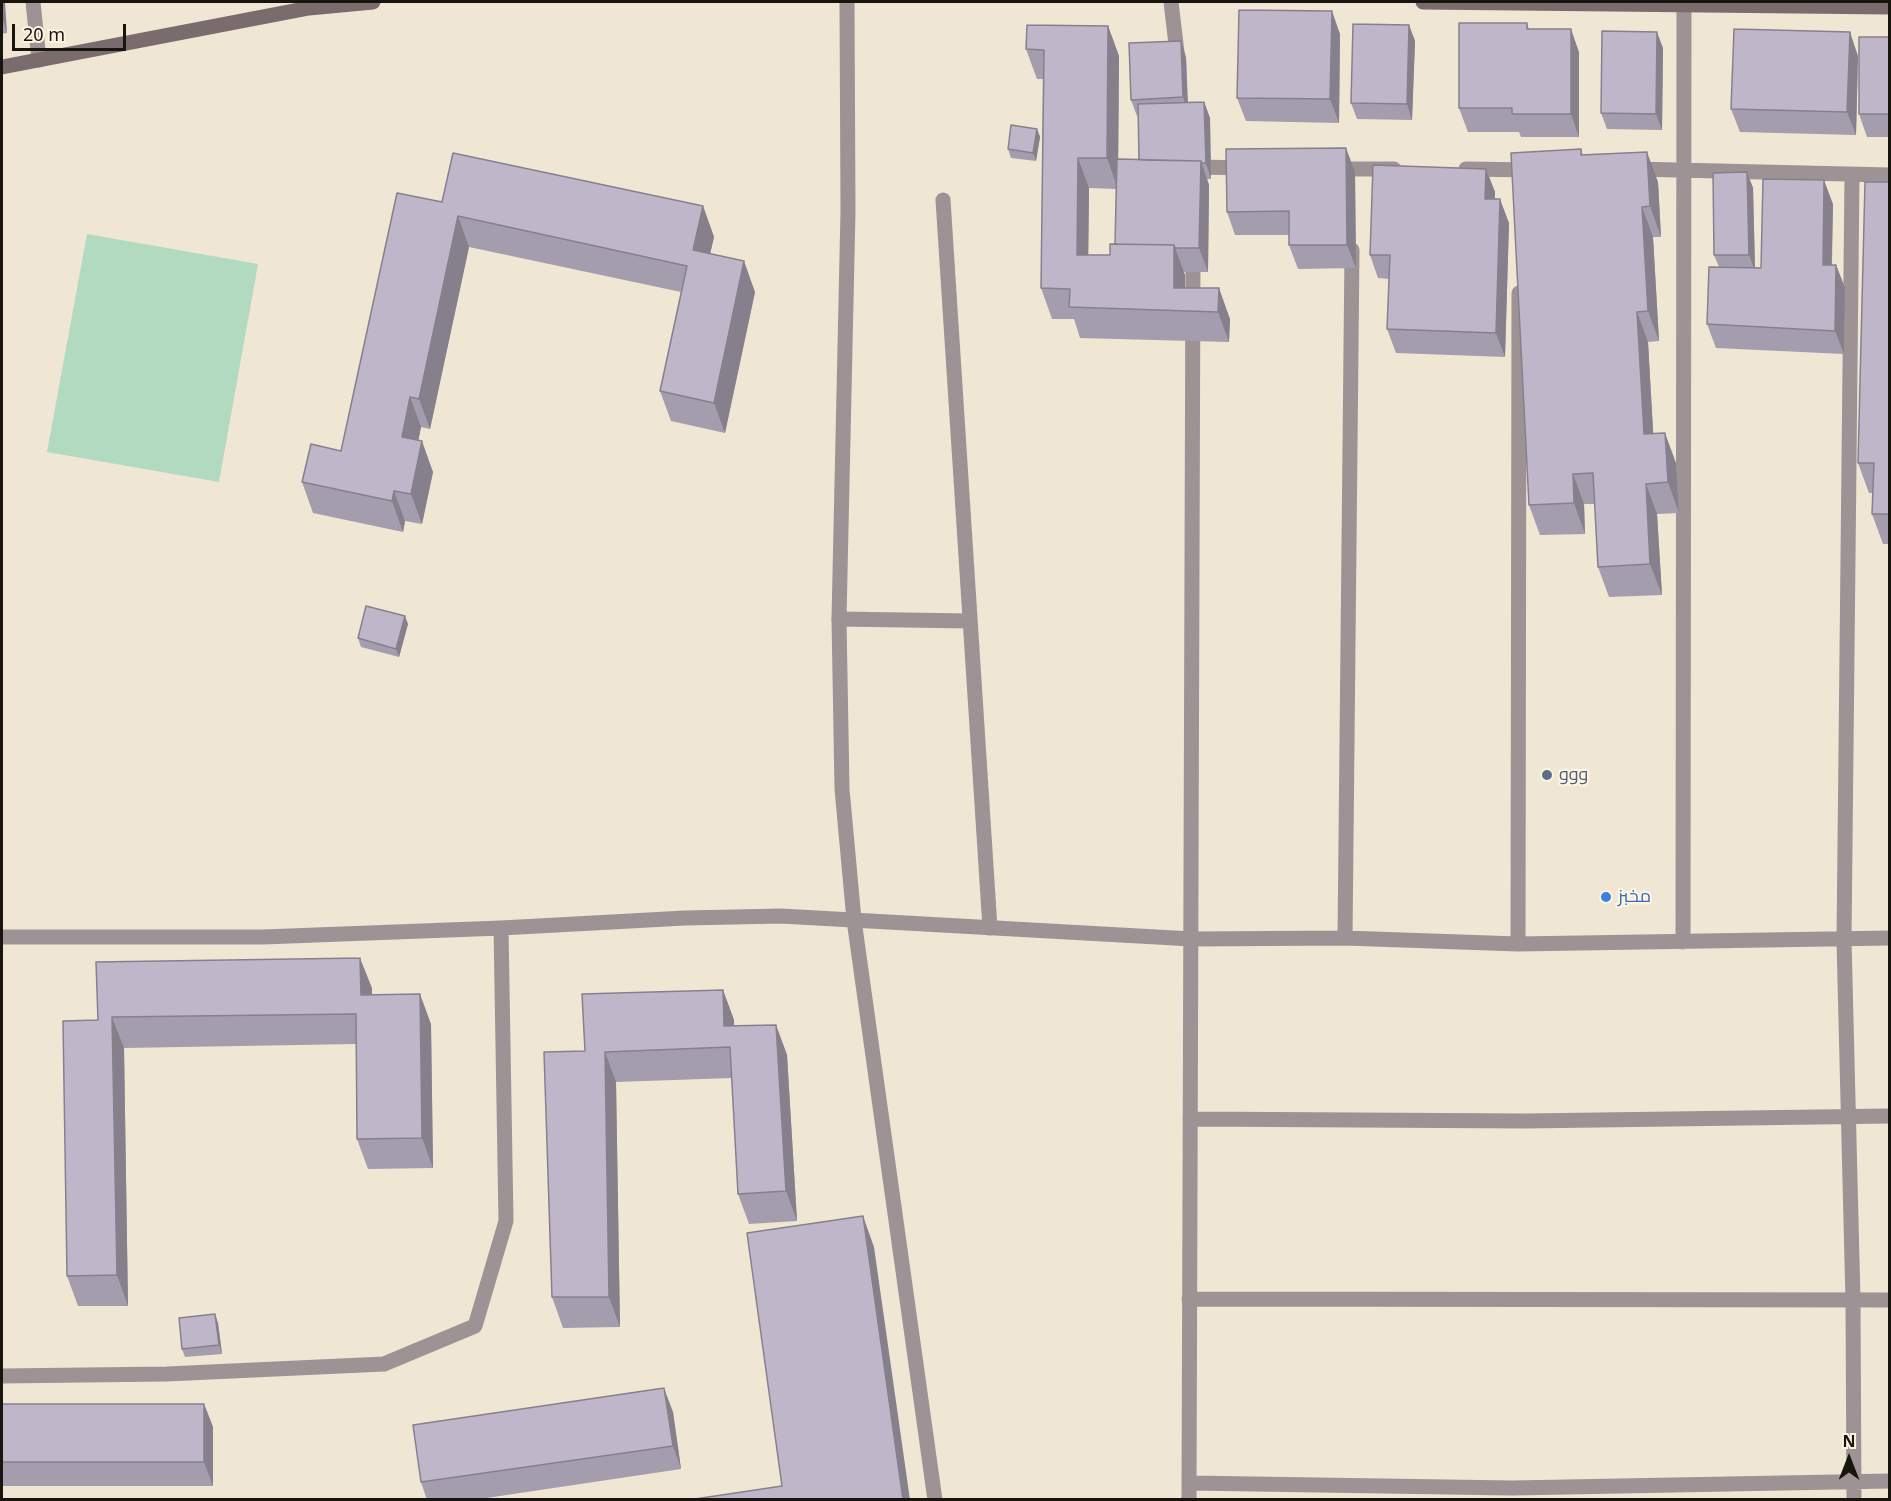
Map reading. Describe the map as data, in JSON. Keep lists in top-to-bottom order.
{
  "places": ["ووو", "مخبز"],
  "scale_bar": "20 m",
  "north": "top"
}
